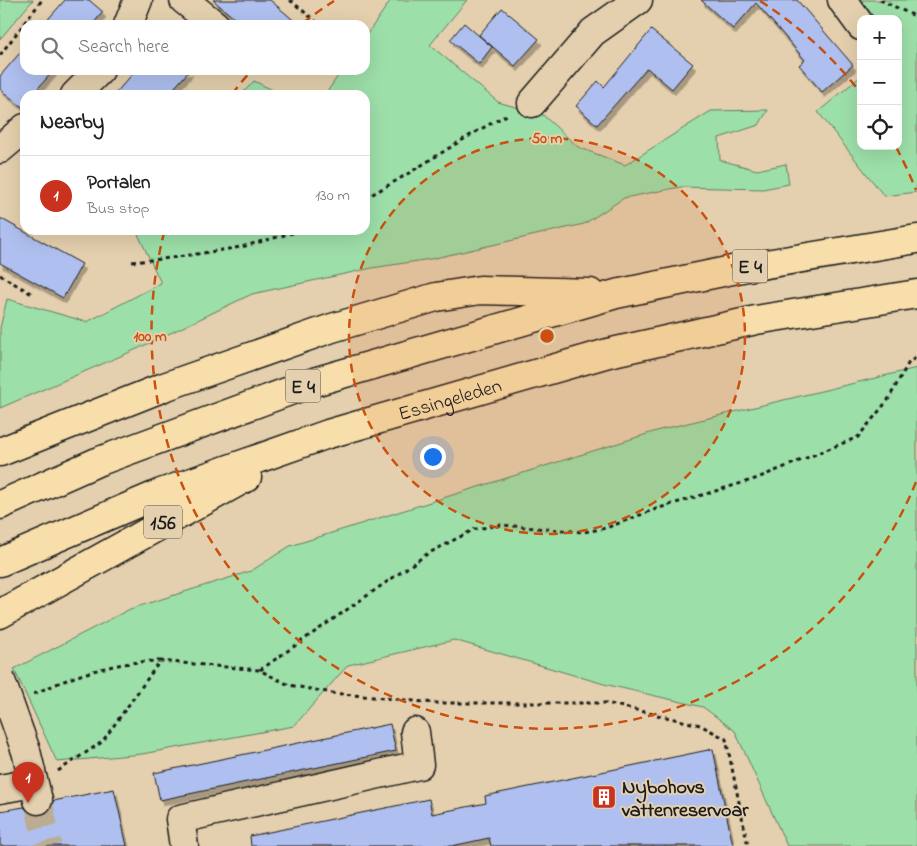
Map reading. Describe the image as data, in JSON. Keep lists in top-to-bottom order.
{
  "streets": {
    "highway": ["E 4", "Essingeleden", "156"]
  },
  "crossings": [
    ["Essingeleden", "156"]
  ],
  "places": {
    "building": ["Nybohovs vattenreservoar"]
  },
  "page": {
    "map_buttons": ["+", "−"],
    "search": "Search here",
    "heading": "Nearby",
    "list": [
      {
        "mark": "1",
        "name": "Portalen",
        "note": "Bus stop",
        "value": "130 m"
      }
    ],
    "pins": "1"
  },
  "rings": ["50 m", "100 m"]
}
